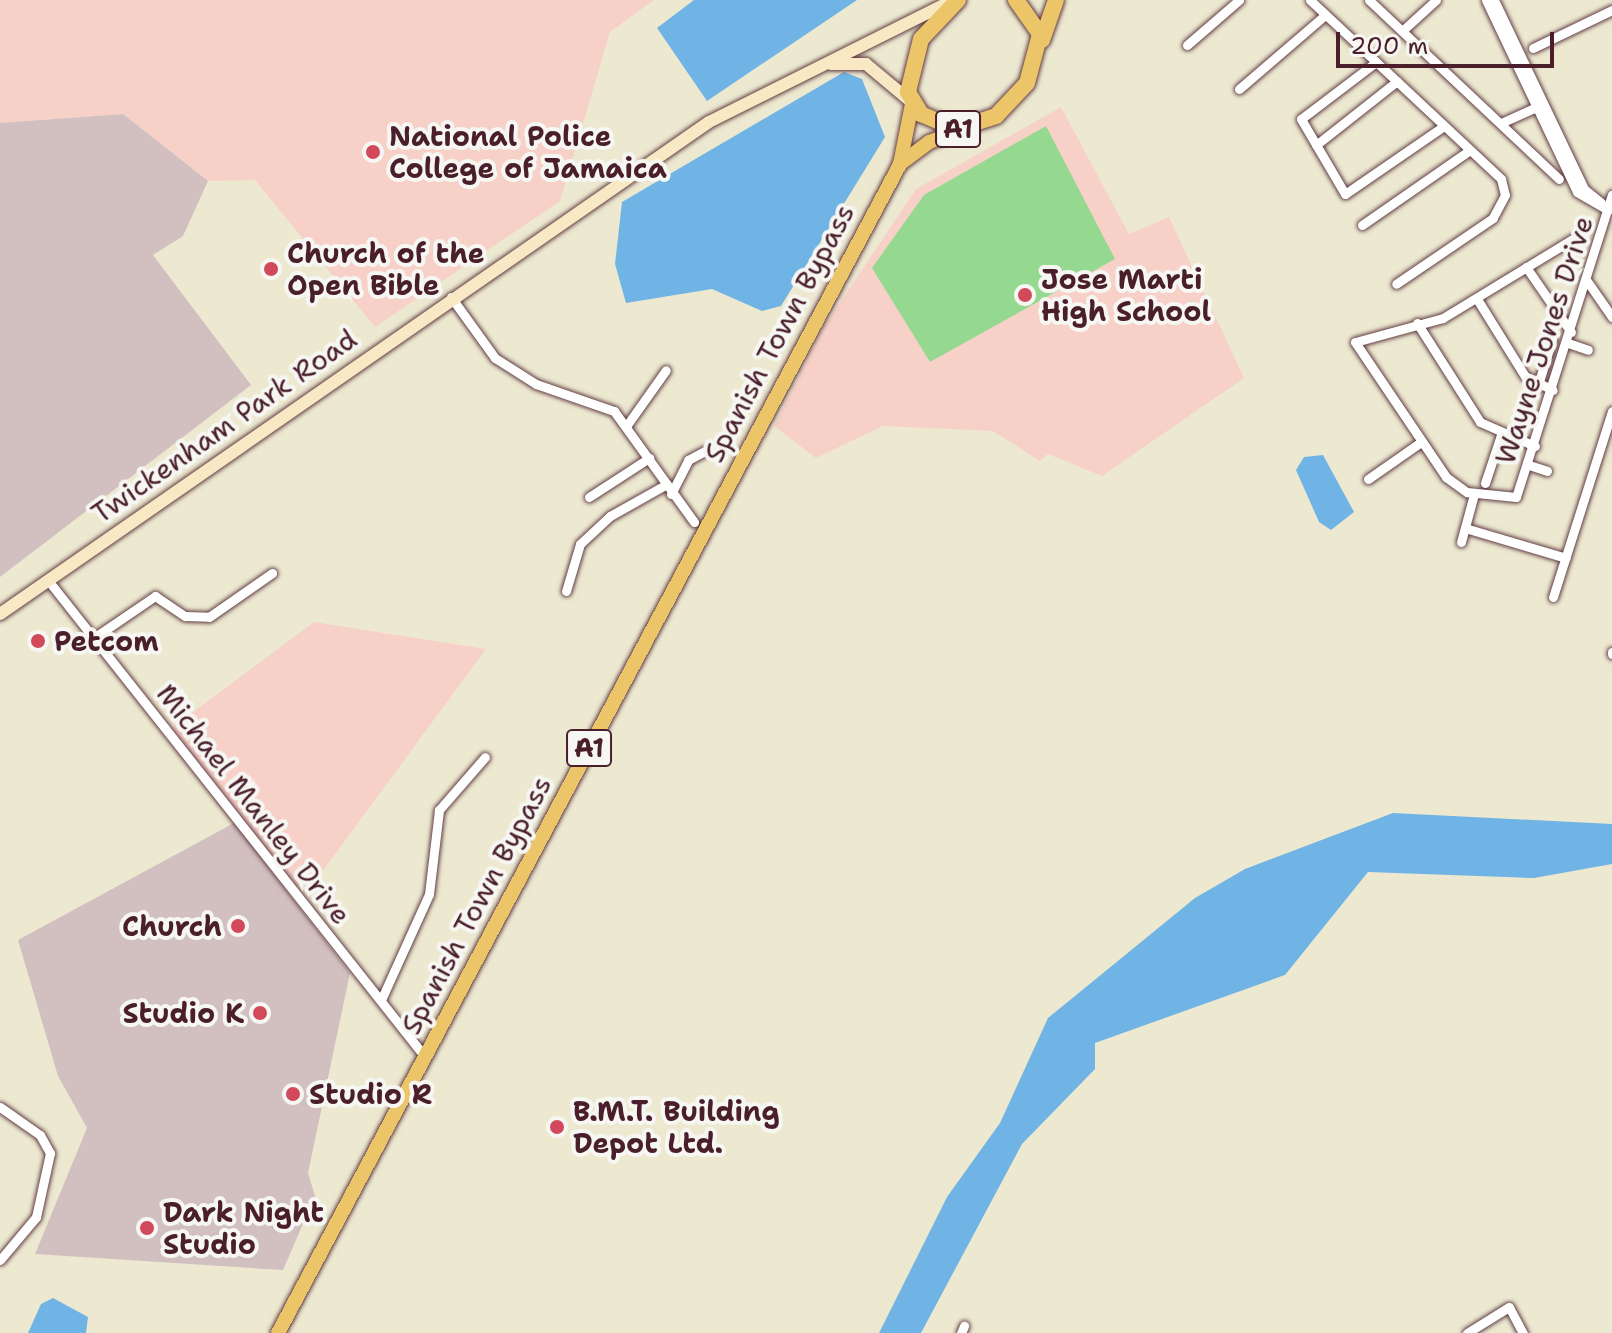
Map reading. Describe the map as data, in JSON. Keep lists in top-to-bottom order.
{
  "streets": {
    "highway": ["A1"],
    "main road": ["Spanish Town Bypass", "Twickenham Park Road"],
    "street": ["Wayne Jones Drive", "Michael Manley Drive"]
  },
  "crossings": [
    ["A1", "Spanish Town Bypass"],
    ["Spanish Town Bypass", "Michael Manley Drive"],
    ["Twickenham Park Road", "Michael Manley Drive"]
  ],
  "places": [
    "National Police College of Jamaica",
    "Church of the Open Bible",
    "Jose Marti High School",
    "Petcom",
    "Church",
    "Studio K",
    "Studio R",
    "B.M.T. Building Depot Ltd.",
    "Dark Night Studio"
  ],
  "scale_bar": "200 m"
}
